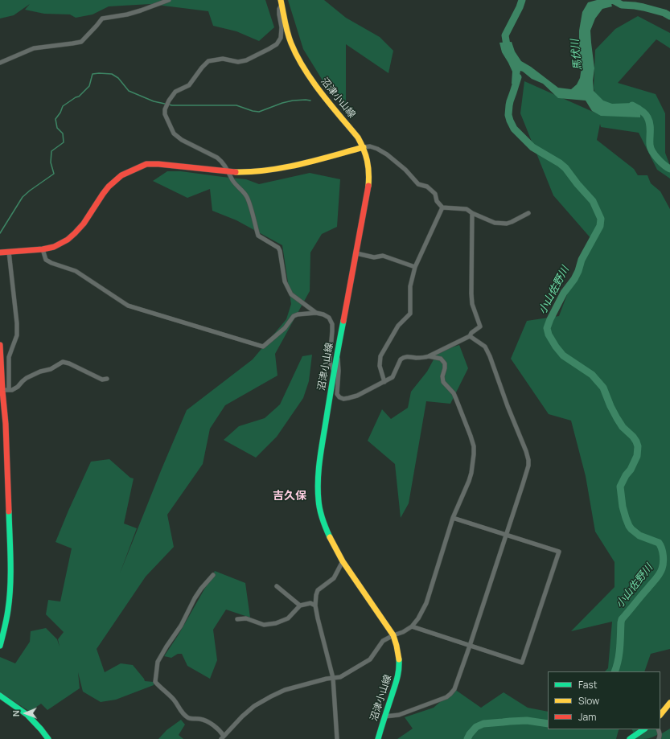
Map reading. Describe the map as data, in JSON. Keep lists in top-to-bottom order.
{
  "streets": {
    "street": ["沼津小山線"]
  },
  "districts": ["吉久保"],
  "water": ["馬伏川", "小山佐野川"],
  "legend": ["Fast", "Slow", "Jam"],
  "north": "left"
}
